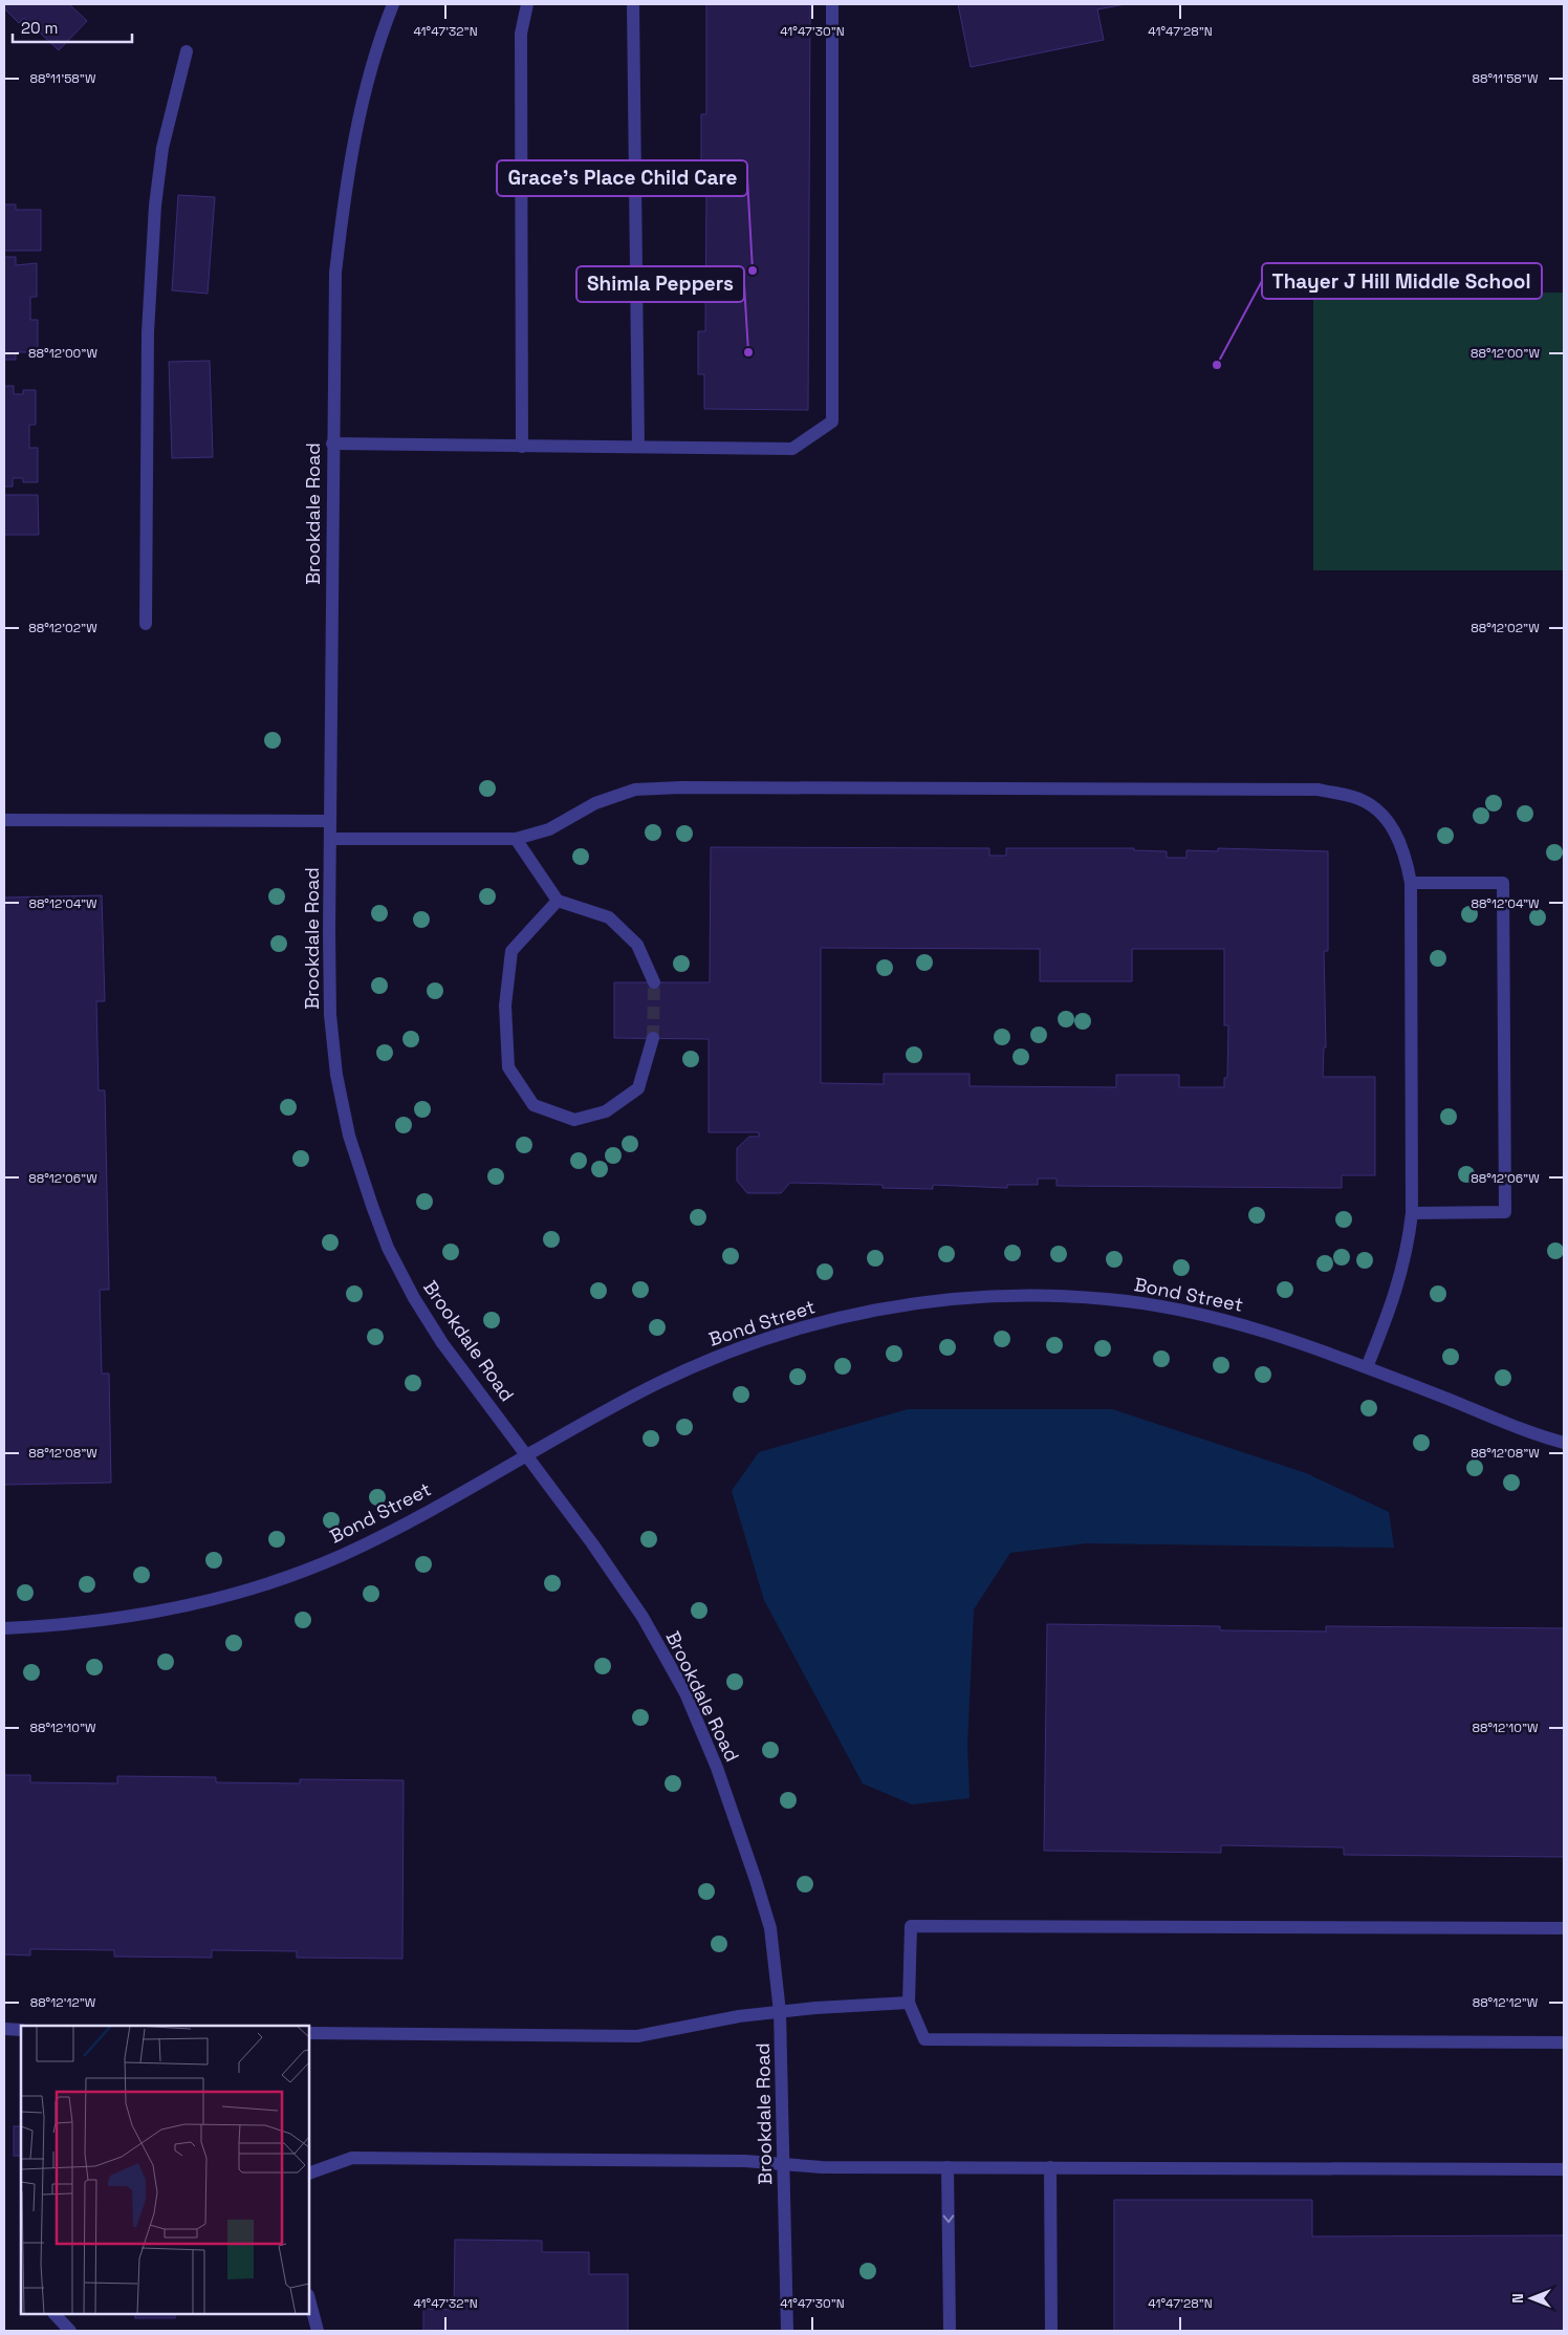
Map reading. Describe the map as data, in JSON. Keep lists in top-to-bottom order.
{
  "streets": {
    "street": ["Brookdale Road", "Bond Street"]
  },
  "crossings": [
    ["Brookdale Road", "Bond Street"]
  ],
  "places": ["Grace's Place Child Care", "Shimla Peppers", "Thayer J Hill Middle School"],
  "scale_bar": "20 m",
  "north": "left",
  "coordinates": [
    "41°47'32\"N",
    "41°47'30\"N",
    "41°47'28\"N",
    "88°11'58\"W",
    "88°12'00\"W",
    "88°12'02\"W",
    "88°12'04\"W",
    "88°12'06\"W",
    "88°12'08\"W",
    "88°12'10\"W",
    "88°12'12\"W"
  ]
}
